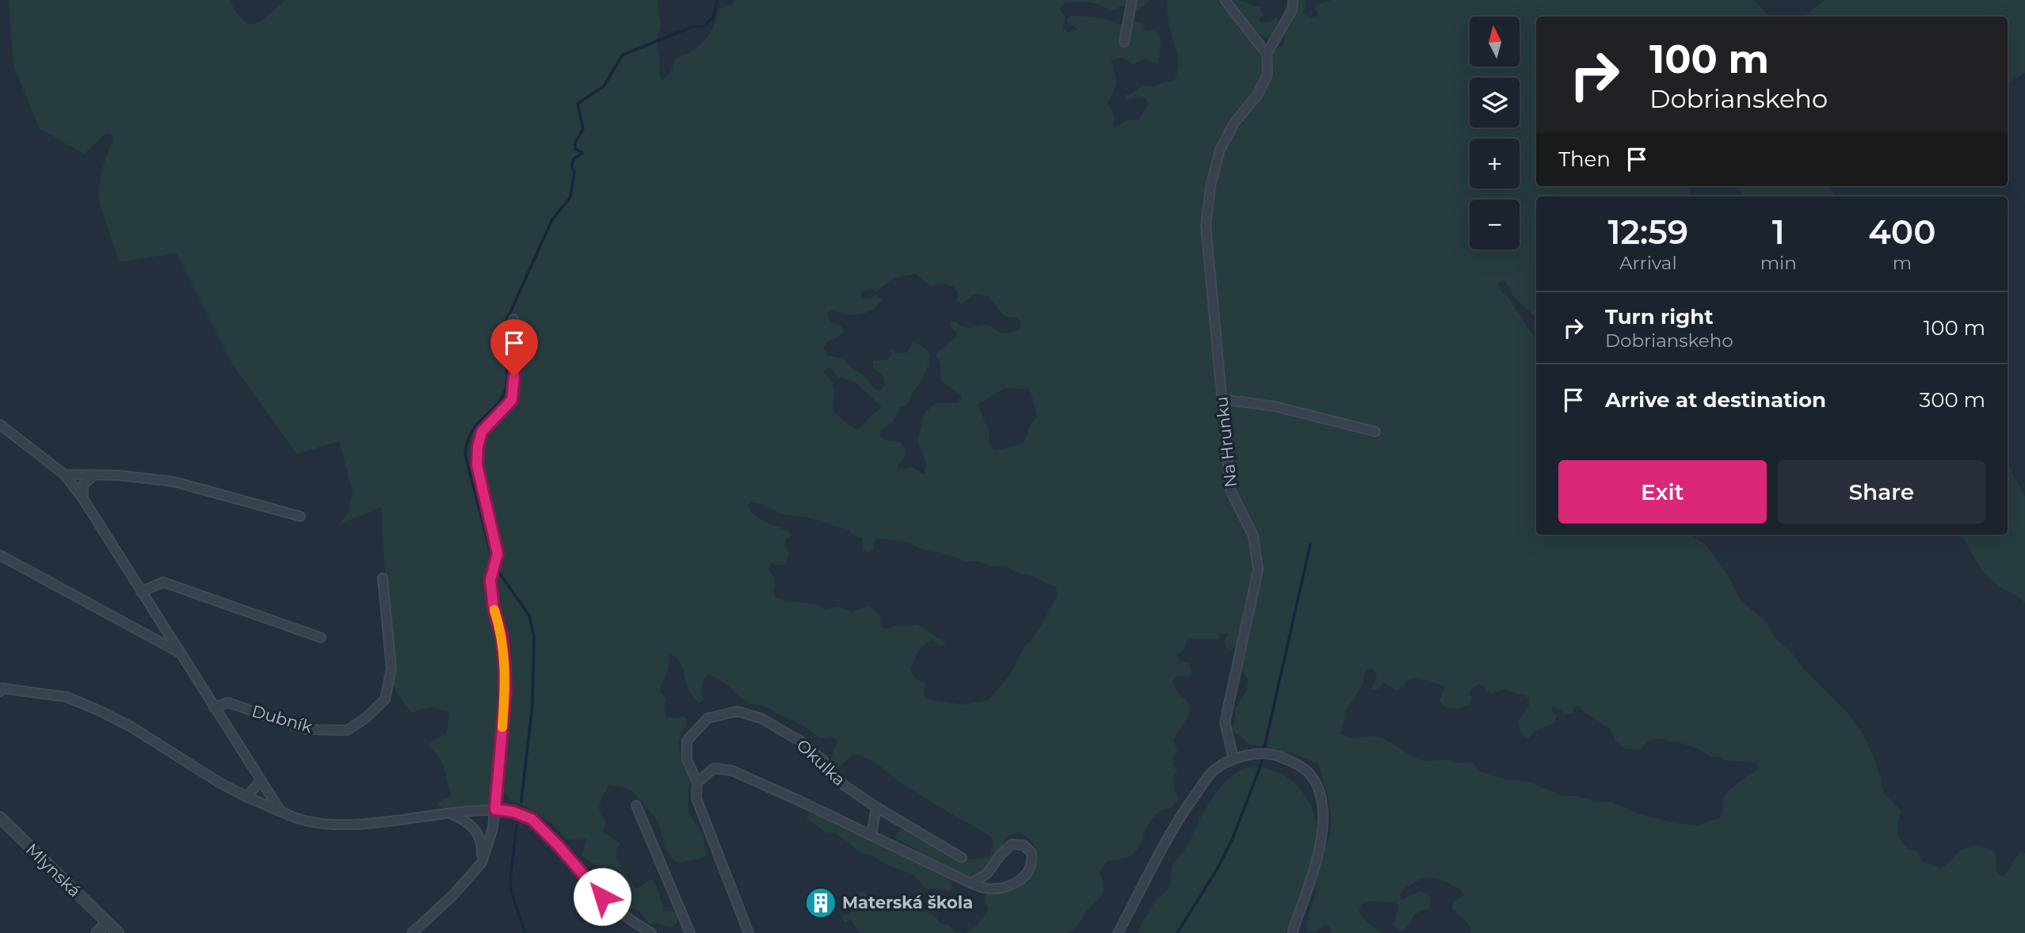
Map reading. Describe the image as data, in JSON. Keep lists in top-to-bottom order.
{
  "streets": {
    "street": [
      "Na Hrunku",
      "Dubník",
      "Okulka",
      "Mlynská"
    ]
  },
  "places": {
    "building": ["Materská škola"]
  },
  "north": "top",
  "page": {
    "map_buttons": ["+", "−"],
    "turn": ["100 m", "Dobrianskeho"],
    "then": "Then",
    "eta": [
      "12:59",
      "Arrival",
      "1",
      "min",
      "400",
      "m"
    ],
    "list": [
      {
        "name": "Turn right",
        "note": "Dobrianskeho",
        "value": "100 m"
      },
      {
        "name": "Arrive at destination",
        "value": "300 m"
      }
    ],
    "buttons": ["Exit", "Share"]
  }
}
